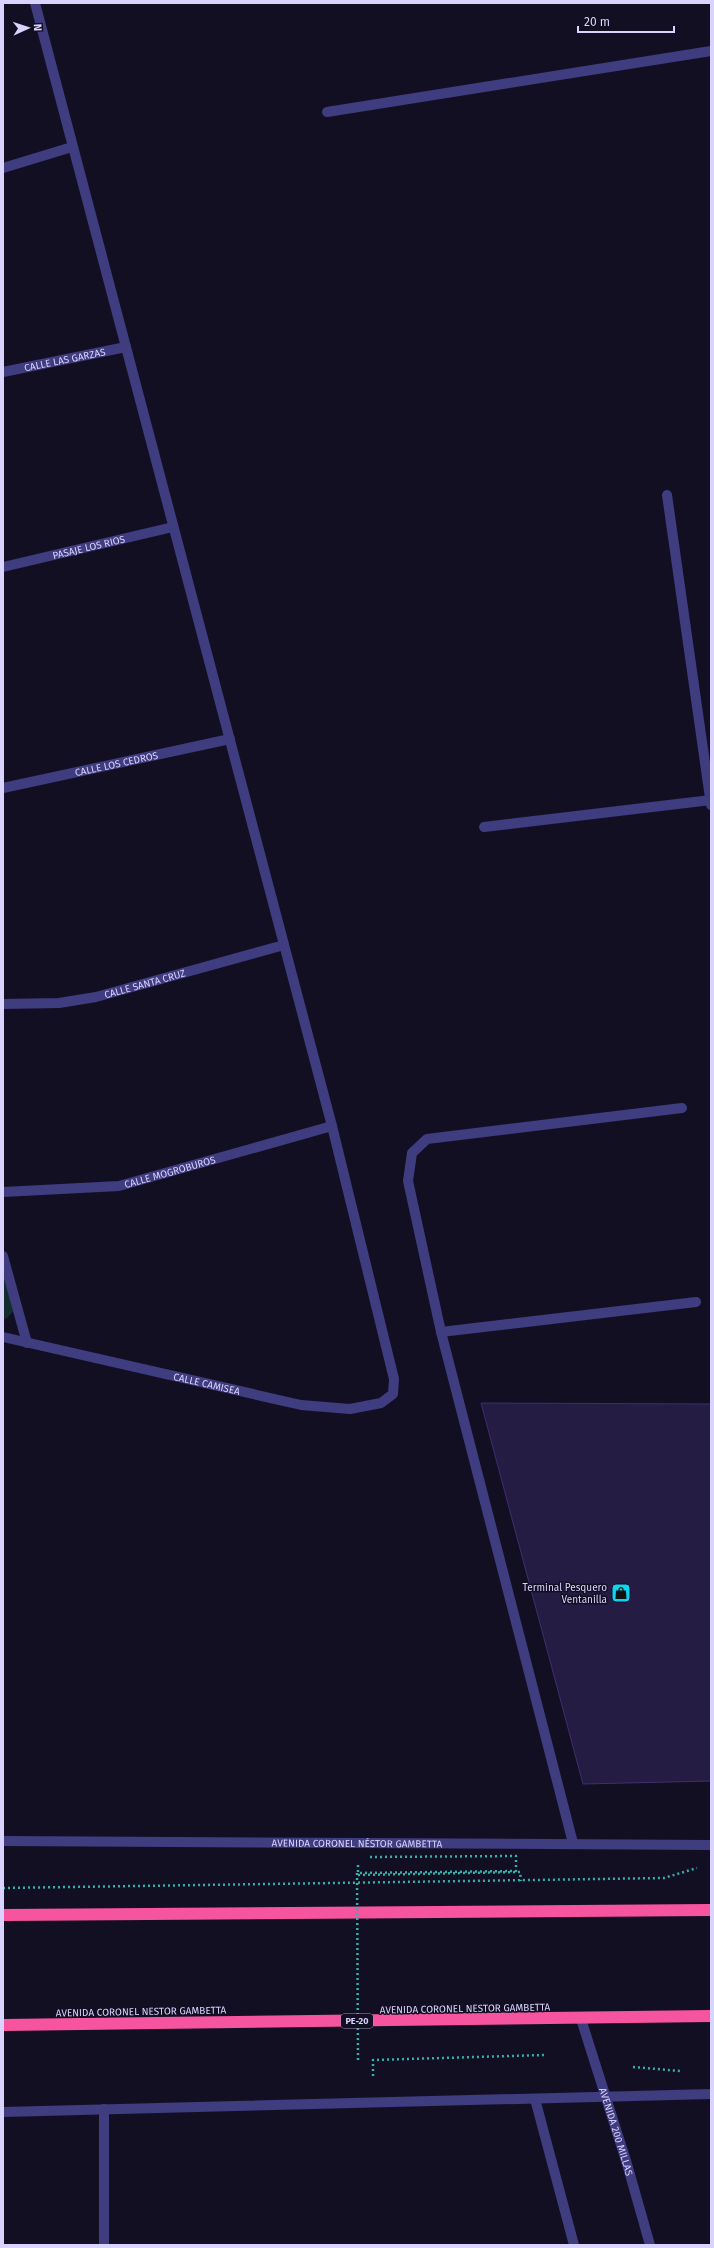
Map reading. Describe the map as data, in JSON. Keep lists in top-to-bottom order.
{
  "streets": {
    "highway": ["AVENIDA CORONEL NESTOR GAMBETTA", "PE-20"],
    "street": [
      "CALLE LAS GARZAS",
      "PASAJE LOS RIOS",
      "CALLE LOS CEDROS",
      "CALLE SANTA CRUZ",
      "CALLE MOGROBUROS",
      "CALLE CAMISEA",
      "AVENIDA CORONEL NÉSTOR GAMBETTA",
      "AVENIDA 200 MILLAS"
    ]
  },
  "crossings": [
    ["CALLE MOGROBUROS", "CALLE CAMISEA"],
    ["AVENIDA CORONEL NESTOR GAMBETTA", "AVENIDA 200 MILLAS"]
  ],
  "places": {
    "shop": ["Terminal Pesquero Ventanilla"]
  },
  "scale_bar": "20 m",
  "north": "right"
}
